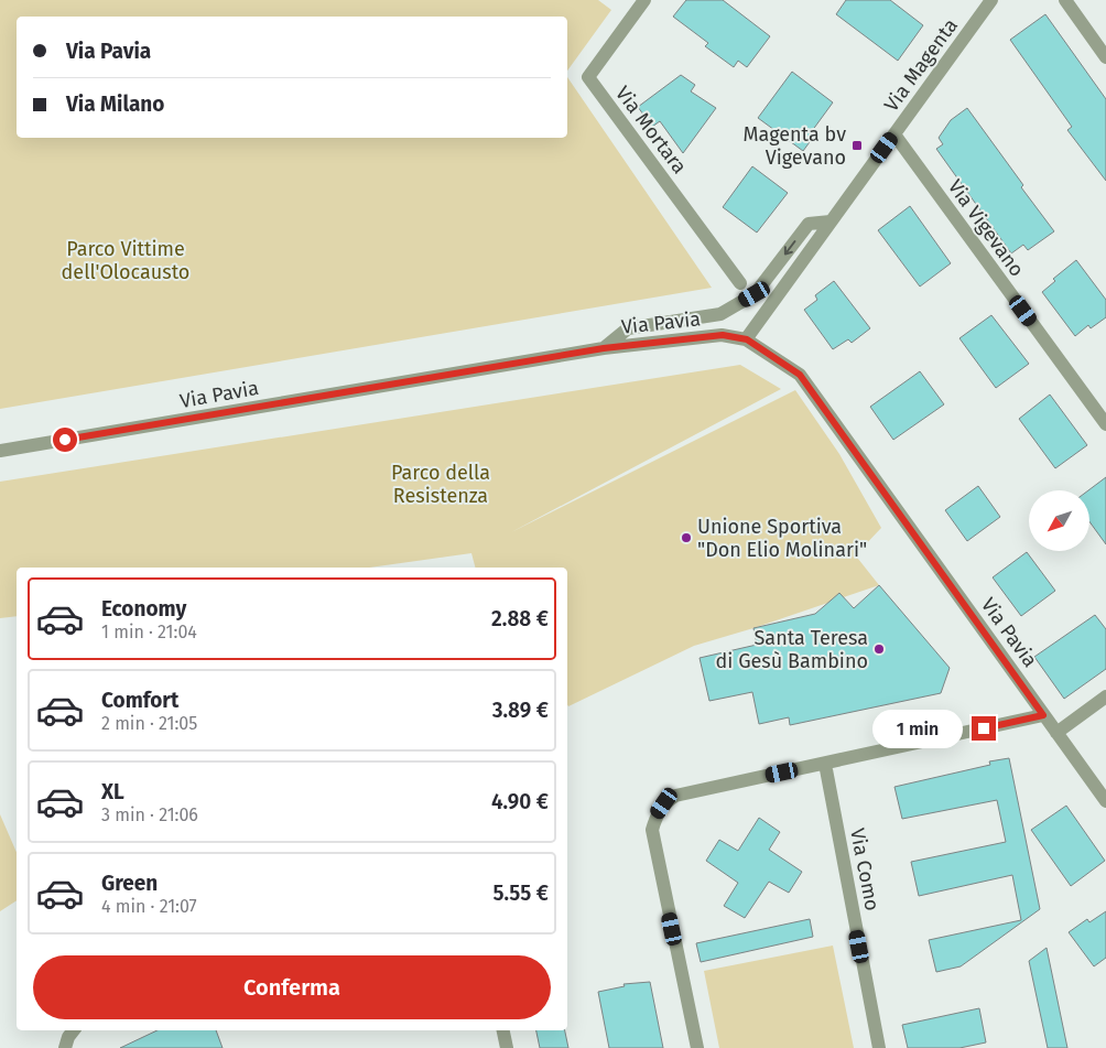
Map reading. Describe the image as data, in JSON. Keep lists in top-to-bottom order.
{
  "streets": {
    "street": [
      "Via Magenta",
      "Via Mortara",
      "Via Vigevano",
      "Via Pavia",
      "Via Como"
    ]
  },
  "crossings": [
    ["Via Magenta", "Via Vigevano"],
    ["Via Magenta", "Via Pavia"]
  ],
  "parks": ["Parco Vittime dell'Olocausto", "Parco della Resistenza"],
  "places": {
    "transit": ["Magenta bv Vigevano"],
    "other": ["Unione Sportiva \"Don Elio Molinari\"", "Santa Teresa di Gesù Bambino"]
  },
  "north": "bottom left",
  "page": {
    "banner": ["Via Pavia", "Via Milano"],
    "list": [
      {
        "name": "Economy",
        "note": "1 min · 21:04",
        "value": "2.88 €"
      },
      {
        "name": "Comfort",
        "note": "2 min · 21:05",
        "value": "3.89 €"
      },
      {
        "name": "XL",
        "note": "3 min · 21:06",
        "value": "4.90 €"
      },
      {
        "name": "Green",
        "note": "4 min · 21:07",
        "value": "5.55 €"
      }
    ],
    "bubble": "1 min",
    "buttons": "Conferma"
  }
}
